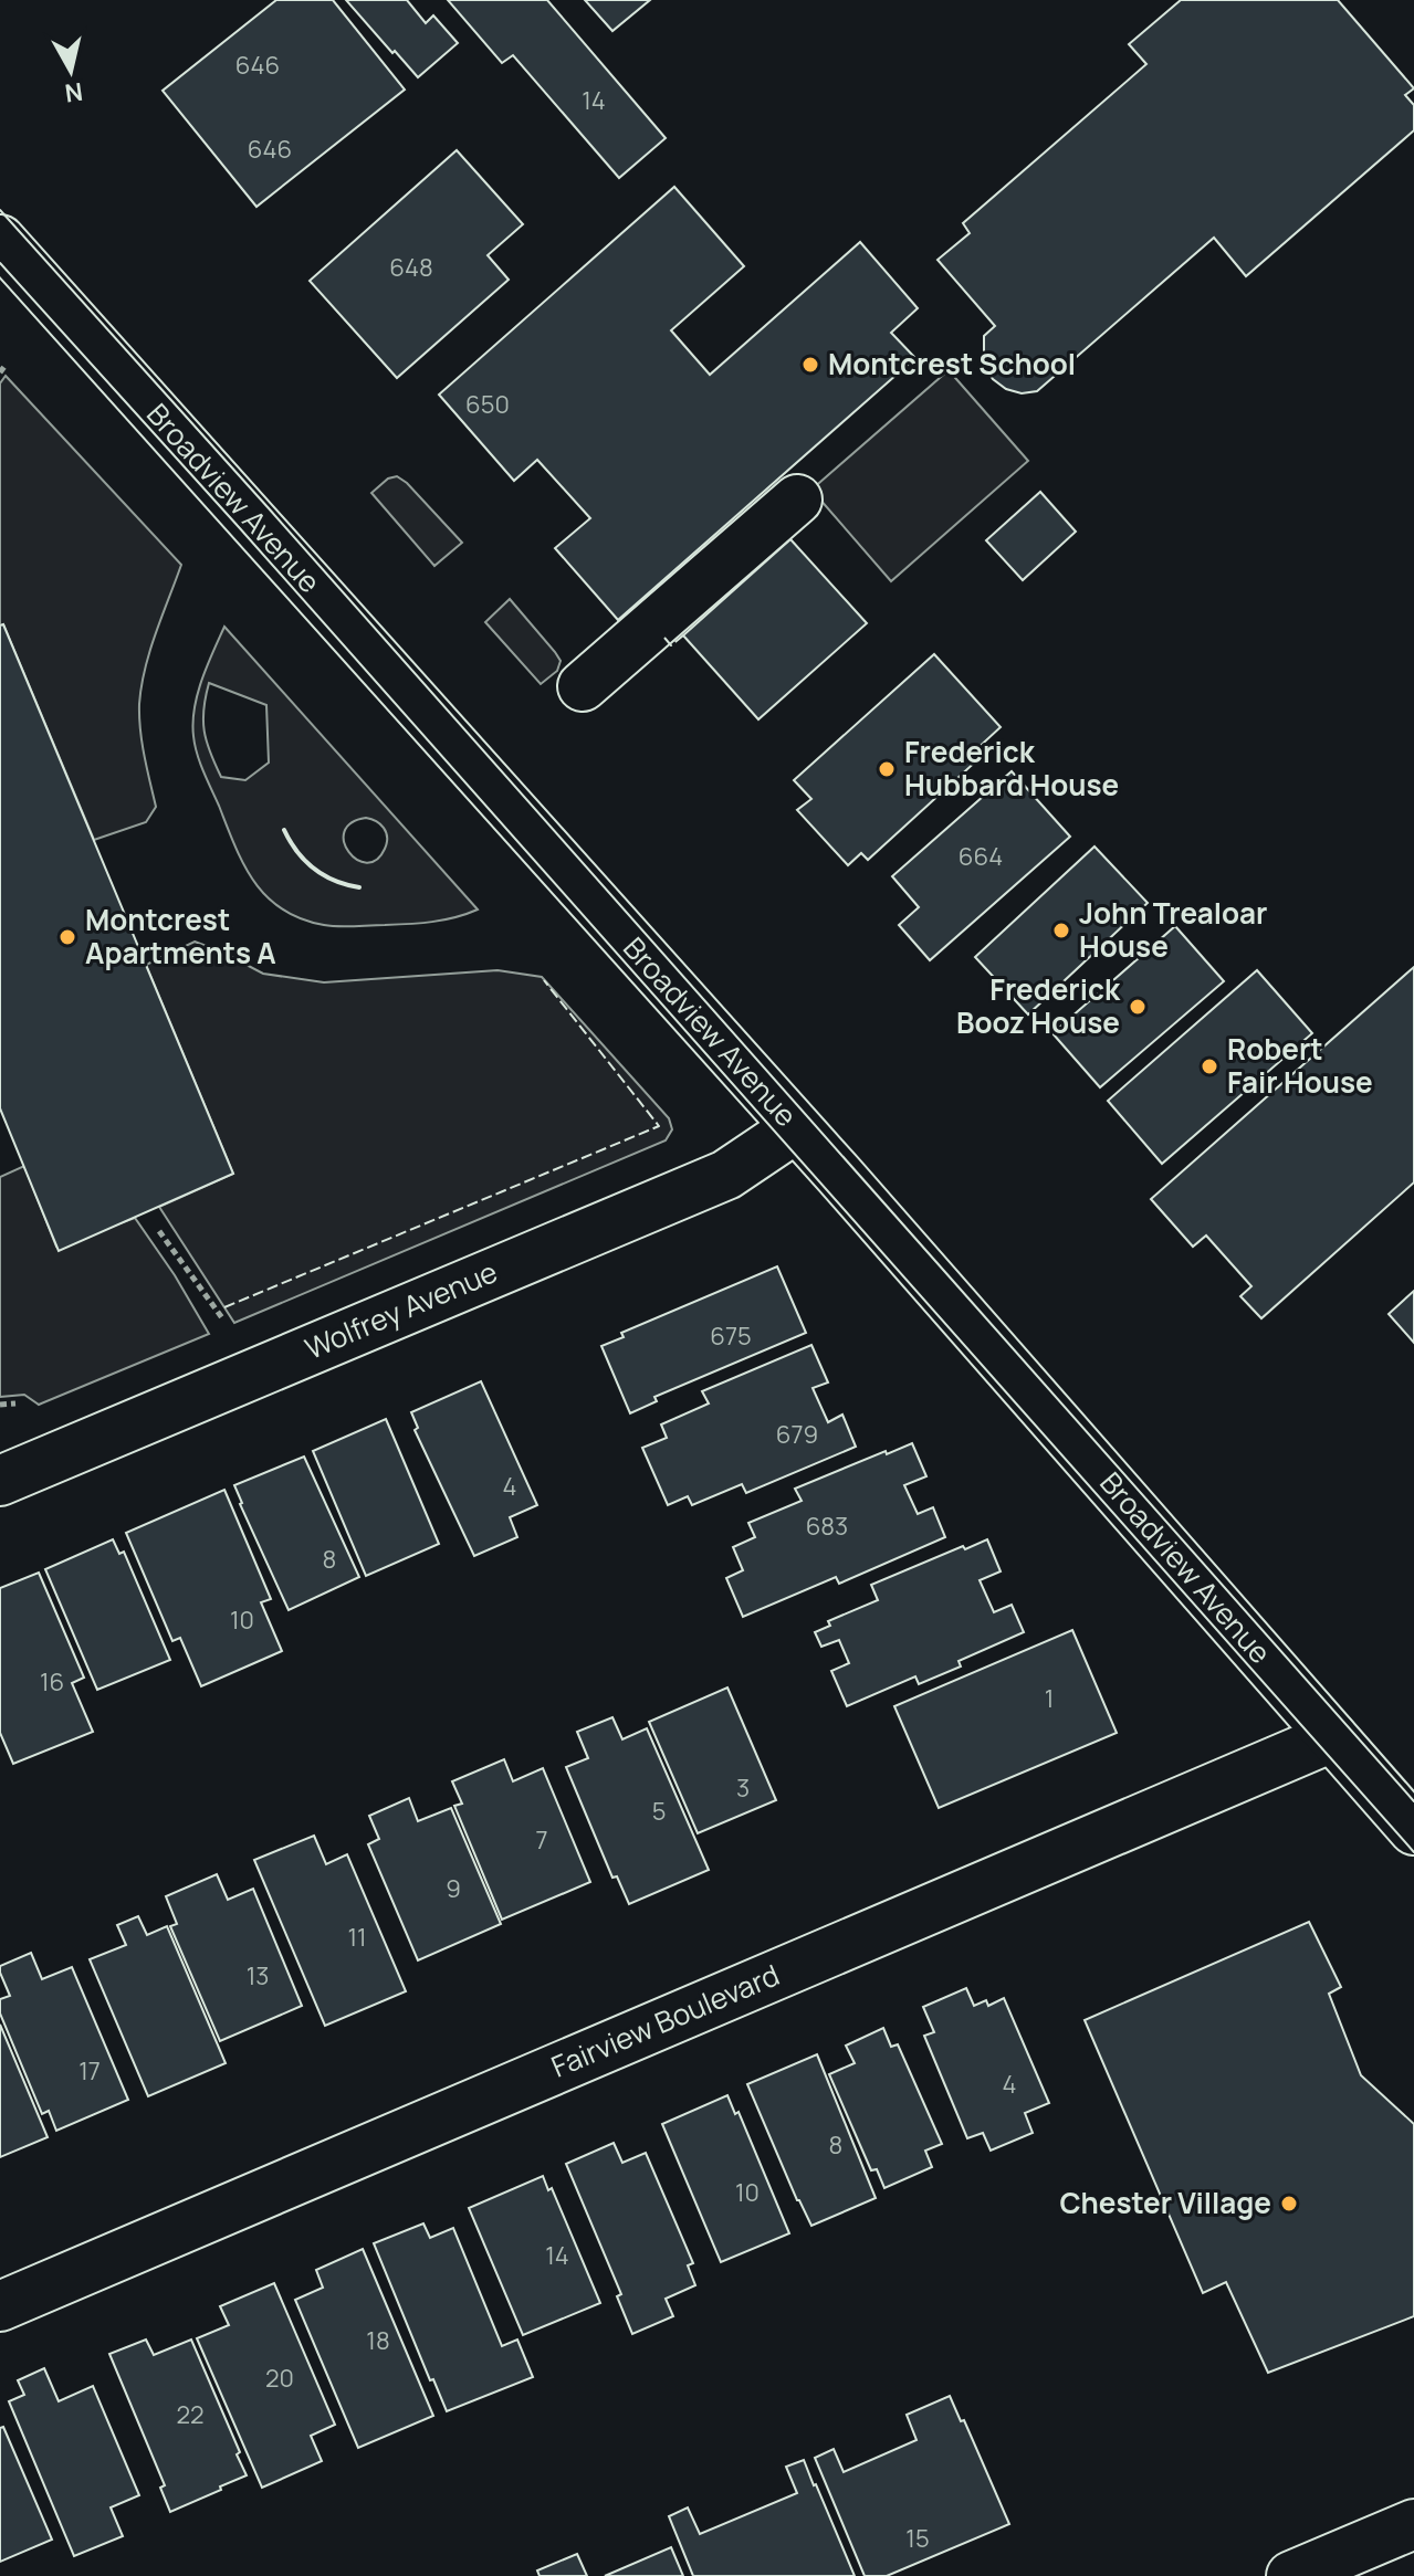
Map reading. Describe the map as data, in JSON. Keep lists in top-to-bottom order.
{
  "streets": {
    "street": ["Broadview Avenue", "Wolfrey Avenue", "Fairview Boulevard"]
  },
  "crossings": [
    ["Broadview Avenue", "Wolfrey Avenue"],
    ["Broadview Avenue", "Fairview Boulevard"]
  ],
  "places": [
    "Montcrest School",
    "Frederick Hubbard House",
    "John Trealoar House",
    "Montcrest Apartments A",
    "Frederick Booz House",
    "Robert Fair House",
    "Chester Village"
  ],
  "house_numbers": [
    "646",
    "14",
    "646",
    "648",
    "650",
    "664",
    "675",
    "679",
    "4",
    "683",
    "8",
    "10",
    "16",
    "1",
    "3",
    "5",
    "7",
    "9",
    "11",
    "13",
    "17",
    "4",
    "8",
    "10",
    "14",
    "18",
    "20",
    "22",
    "15"
  ],
  "north": "bottom"
}
